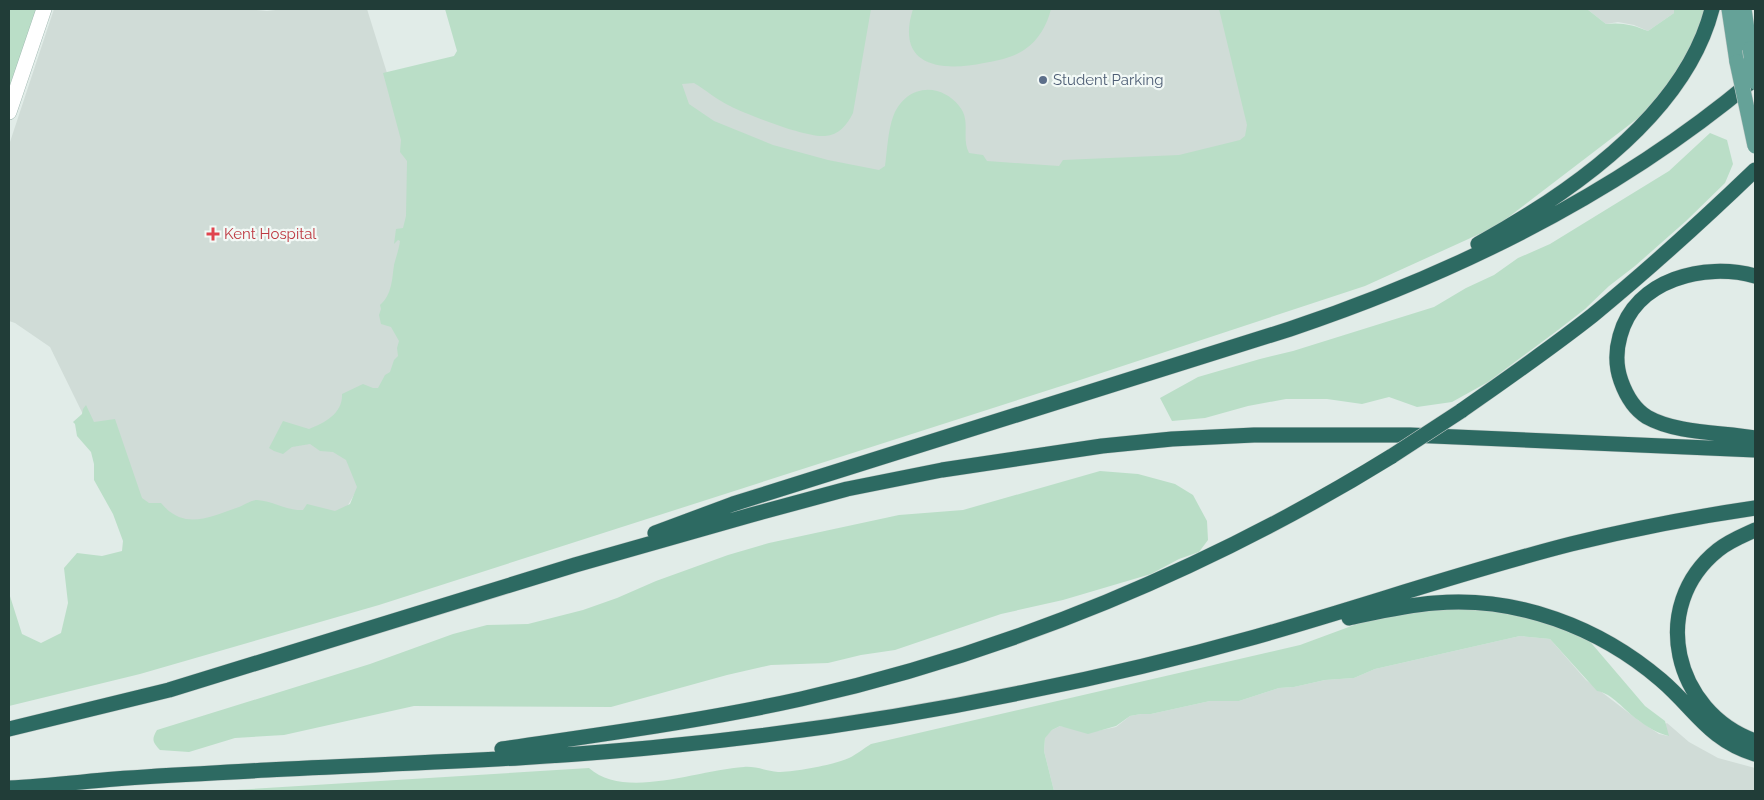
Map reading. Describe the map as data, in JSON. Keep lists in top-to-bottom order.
{
  "places": {
    "other": ["Student Parking"],
    "health": ["Kent Hospital"]
  }
}
